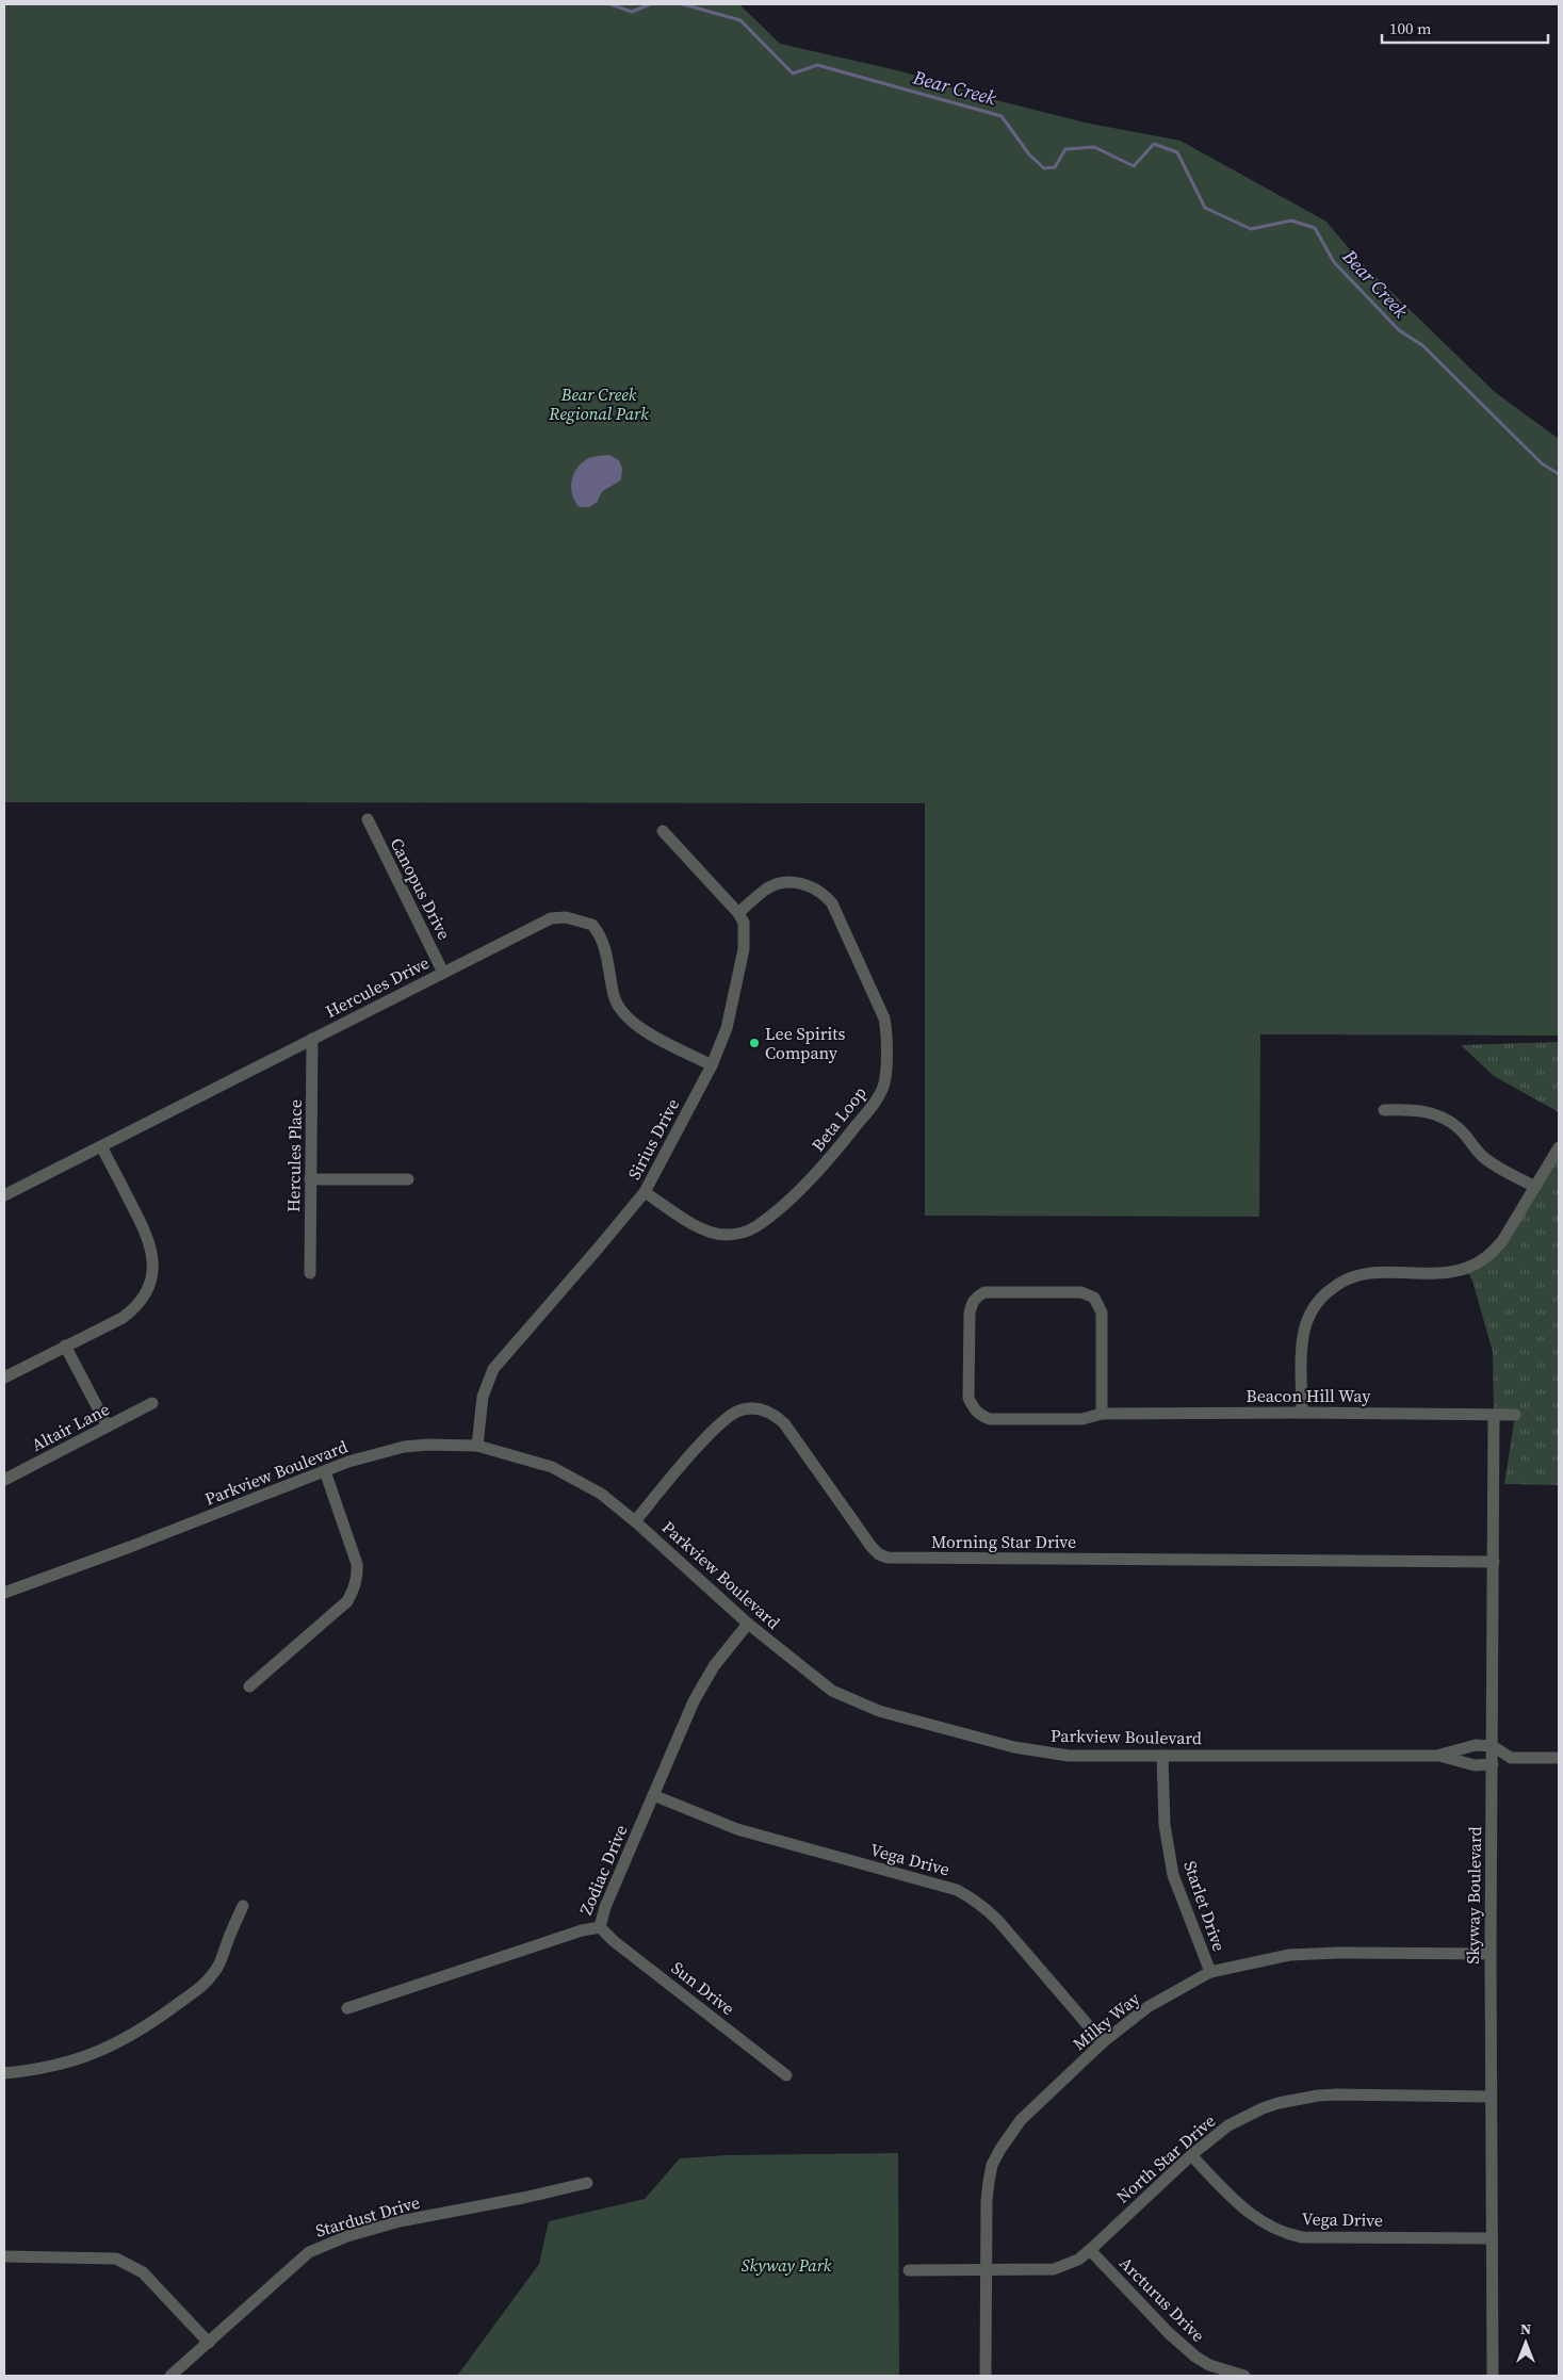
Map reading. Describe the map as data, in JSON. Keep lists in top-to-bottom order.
{
  "streets": {
    "street": [
      "Canopus Drive",
      "Hercules Drive",
      "Beta Loop",
      "Sirius Drive",
      "Hercules Place",
      "Beacon Hill Way",
      "Altair Lane",
      "Parkview Boulevard",
      "Morning Star Drive",
      "Vega Drive",
      "Zodiac Drive",
      "Skyway Boulevard",
      "Starlet Drive",
      "Sun Drive",
      "Milky Way",
      "North Star Drive",
      "Stardust Drive",
      "Arcturus Drive"
    ]
  },
  "crossings": [
    ["Canopus Drive", "Hercules Drive"],
    ["Hercules Drive", "Sirius Drive"],
    ["Hercules Drive", "Hercules Place"],
    ["Beta Loop", "Sirius Drive"],
    ["Sirius Drive", "Parkview Boulevard"],
    ["Beacon Hill Way", "Skyway Boulevard"],
    ["Parkview Boulevard", "Morning Star Drive"],
    ["Parkview Boulevard", "Zodiac Drive"],
    ["Parkview Boulevard", "Skyway Boulevard"],
    ["Parkview Boulevard", "Starlet Drive"],
    ["Morning Star Drive", "Skyway Boulevard"],
    ["Vega Drive", "Zodiac Drive"],
    ["Vega Drive", "Skyway Boulevard"],
    ["Vega Drive", "Milky Way"],
    ["Vega Drive", "North Star Drive"],
    ["Zodiac Drive", "Sun Drive"],
    ["Skyway Boulevard", "Milky Way"],
    ["Skyway Boulevard", "North Star Drive"],
    ["Starlet Drive", "Milky Way"],
    ["Milky Way", "North Star Drive"],
    ["North Star Drive", "Arcturus Drive"]
  ],
  "water": ["Bear Creek"],
  "parks": ["Bear Creek Regional Park", "Skyway Park"],
  "places": ["Lee Spirits Company"],
  "scale_bar": "100 m",
  "north": "top"
}
